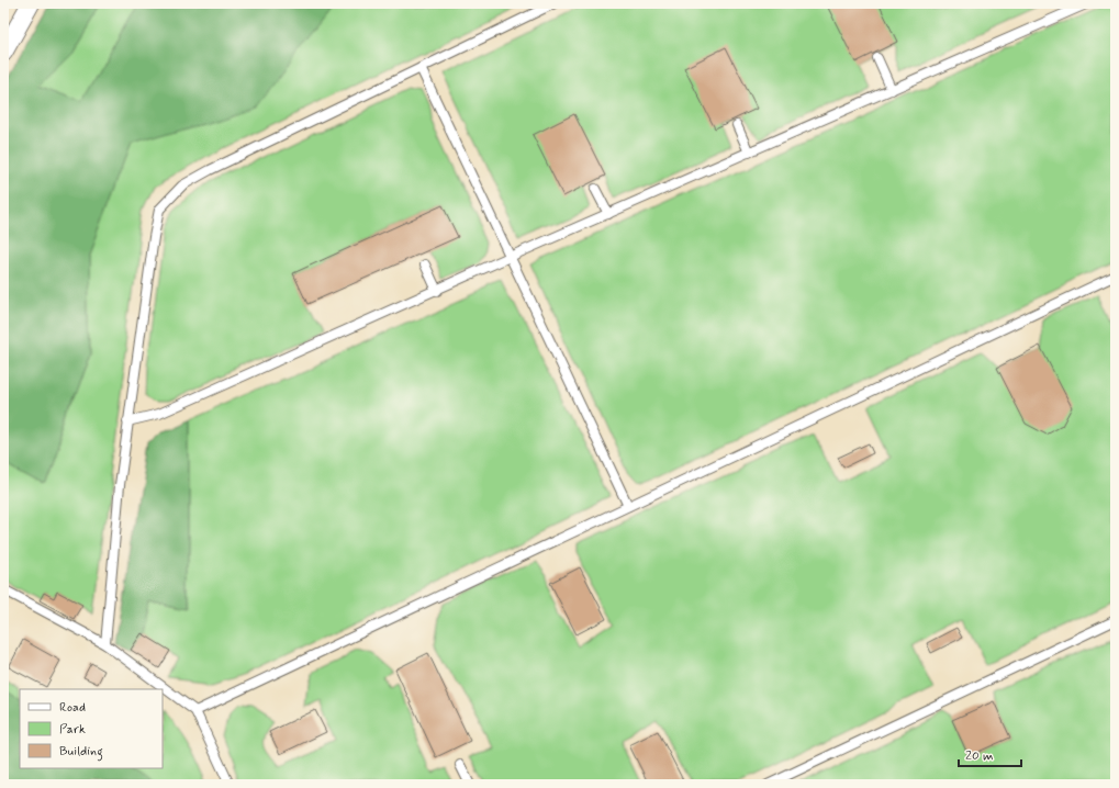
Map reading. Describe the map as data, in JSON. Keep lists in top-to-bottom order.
{
  "legend": ["Road", "Park", "Building"],
  "scale_bar": "20 m"
}
